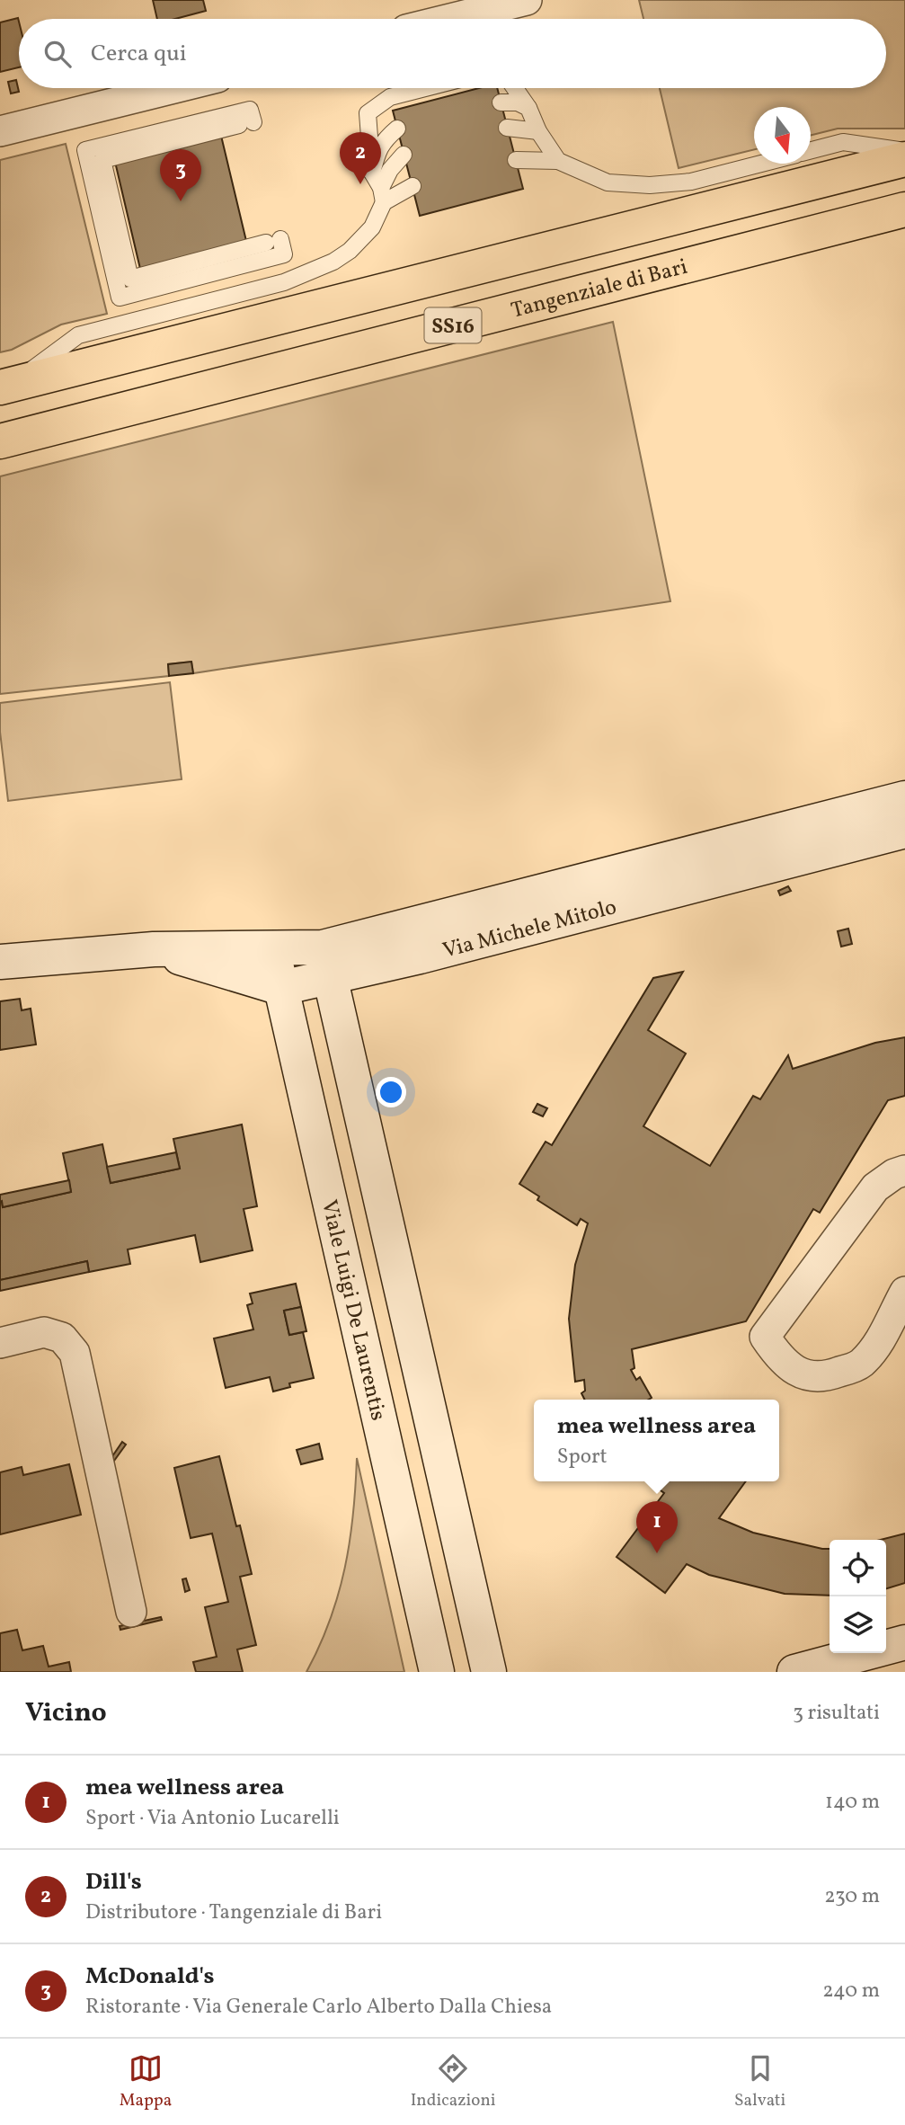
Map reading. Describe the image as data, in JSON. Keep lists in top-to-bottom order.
{
  "streets": {
    "highway": ["Tangenziale di Bari", "SS16"],
    "street": ["Via Michele Mitolo", "Viale Luigi De Laurentis"]
  },
  "crossings": [
    ["Via Michele Mitolo", "Viale Luigi De Laurentis"]
  ],
  "north": "bottom",
  "page": {
    "search": "Cerca qui",
    "pins": ["2", "3", "1"],
    "popup": ["mea wellness area", "Sport"],
    "heading": ["Vicino", "3 risultati"],
    "list": [
      {
        "mark": "1",
        "name": "mea wellness area",
        "note": "Sport · Via Antonio Lucarelli",
        "value": "140 m"
      },
      {
        "mark": "2",
        "name": "Dill's",
        "note": "Distributore · Tangenziale di Bari",
        "value": "230 m"
      },
      {
        "mark": "3",
        "name": "McDonald's",
        "note": "Ristorante · Via Generale Carlo Alberto Dalla Chiesa",
        "value": "240 m"
      }
    ],
    "nav": ["Mappa", "Indicazioni", "Salvati"]
  }
}
